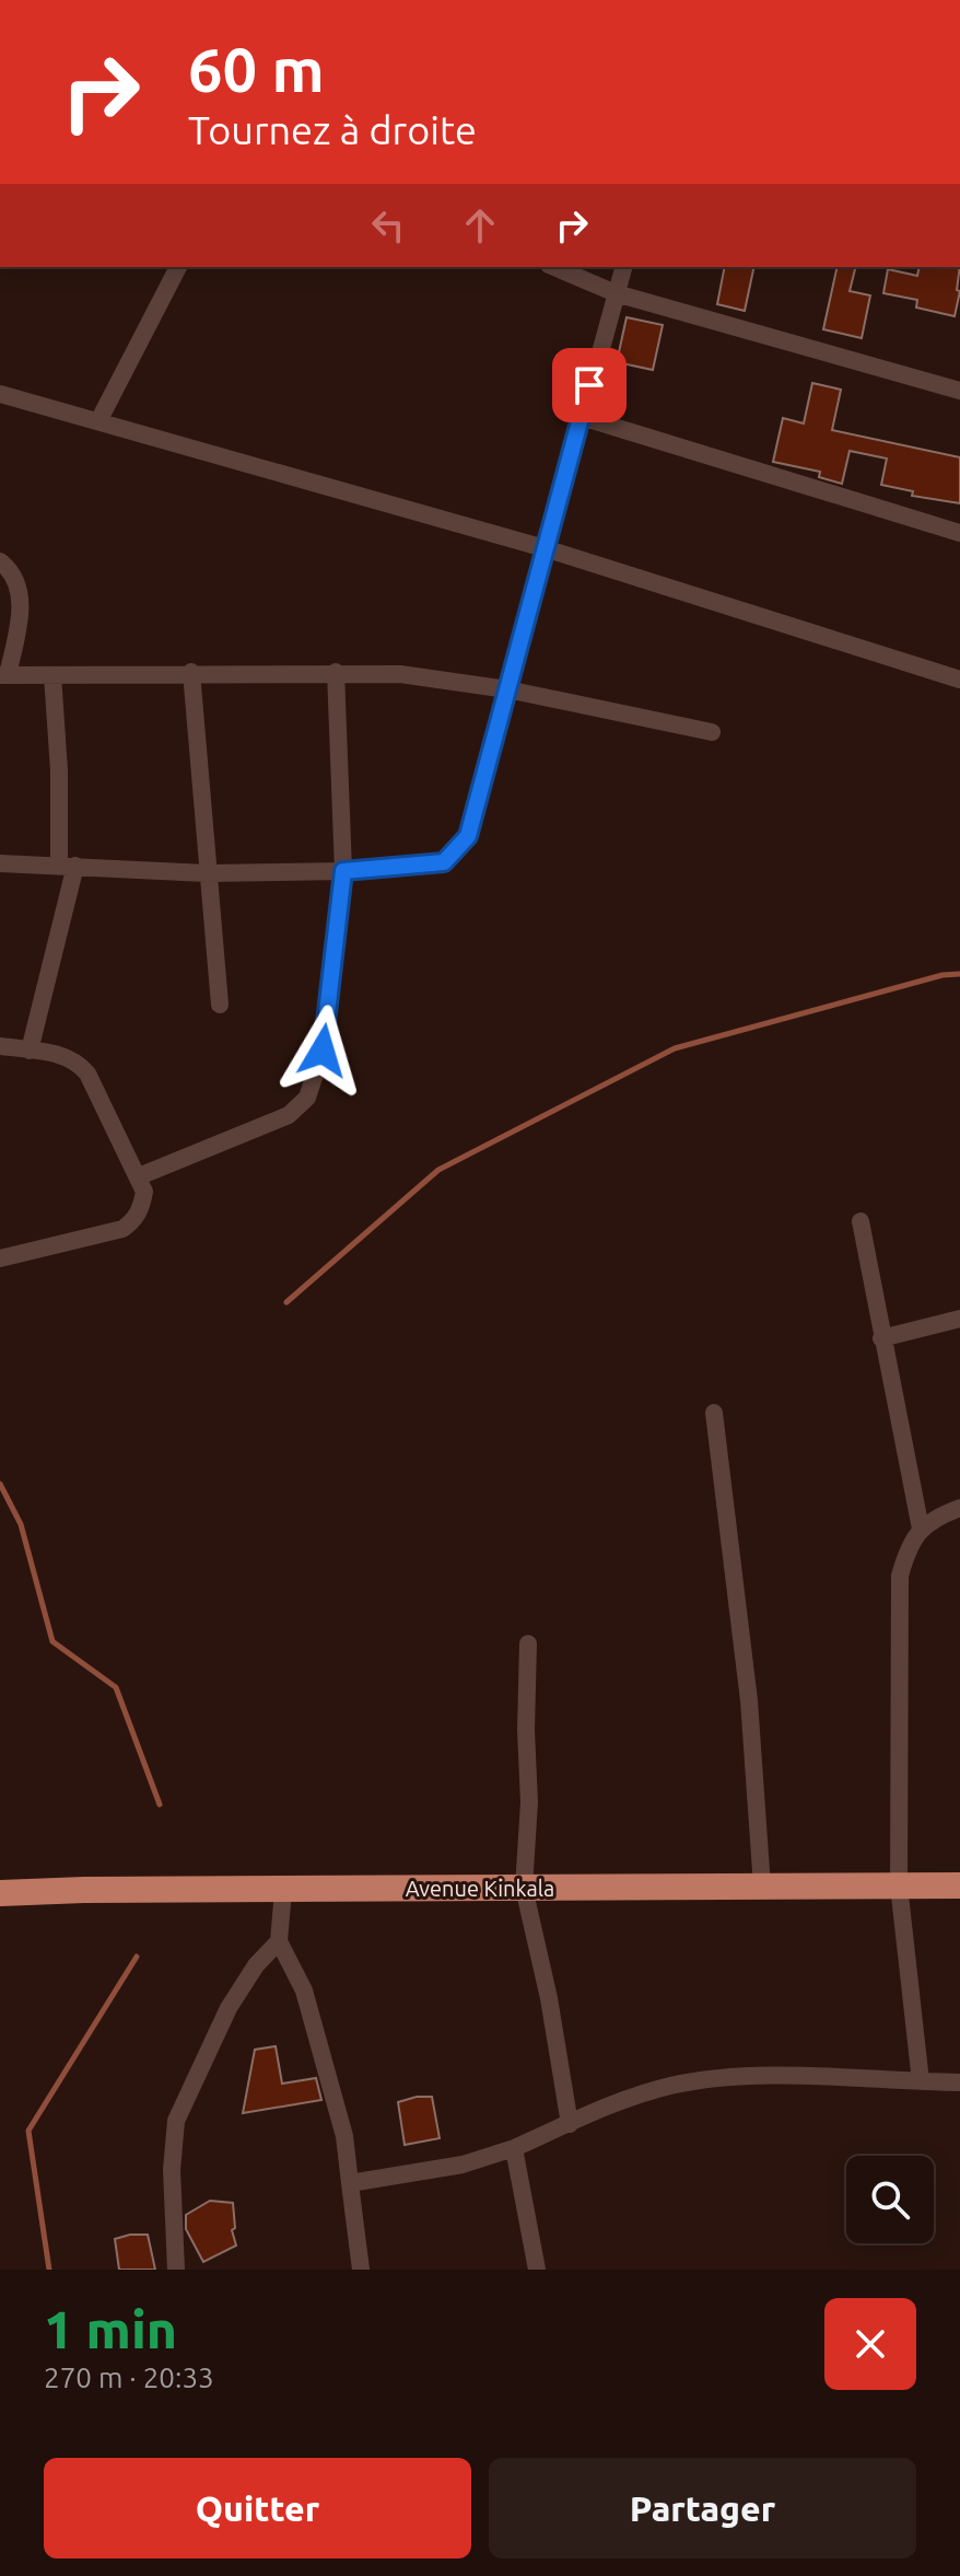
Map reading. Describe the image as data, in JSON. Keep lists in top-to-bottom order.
{
  "streets": {
    "main road": ["Avenue Kinkala"]
  },
  "page": {
    "turn": ["60 m", "Tournez à droite"],
    "heading": ["1 min", "270 m · 20:33"],
    "buttons": ["Quitter", "Partager"]
  }
}
